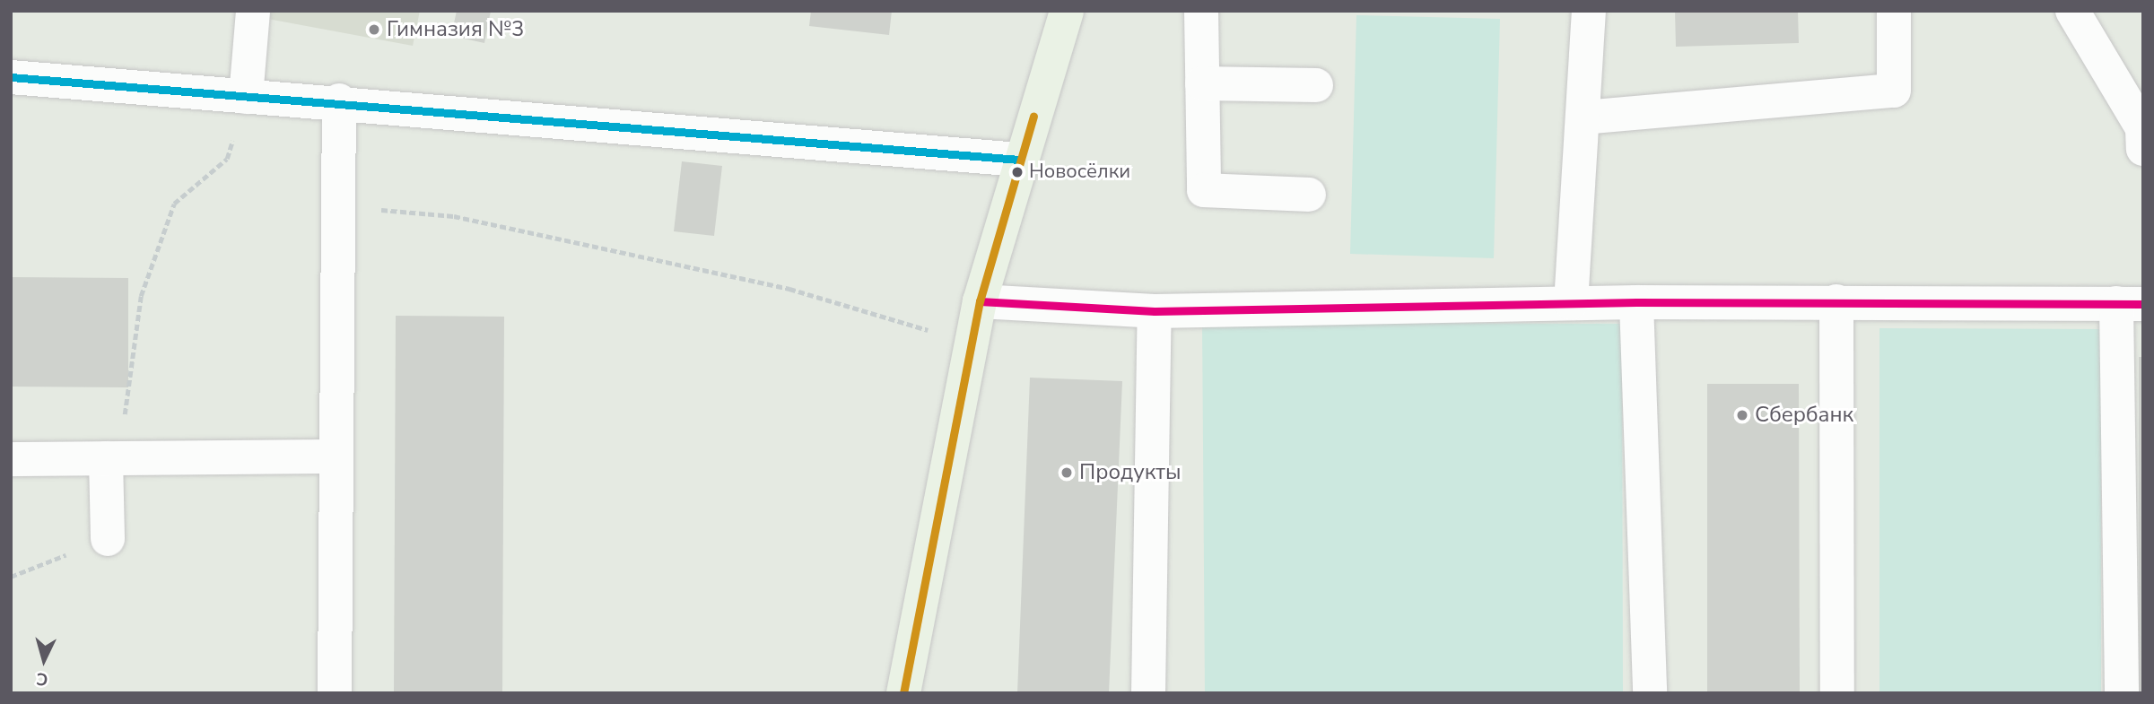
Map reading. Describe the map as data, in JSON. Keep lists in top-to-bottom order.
{
  "places": [
    "Гимназия №3",
    "Новосёлки",
    "Сбербанк",
    "Продукты"
  ],
  "north": "bottom"
}
